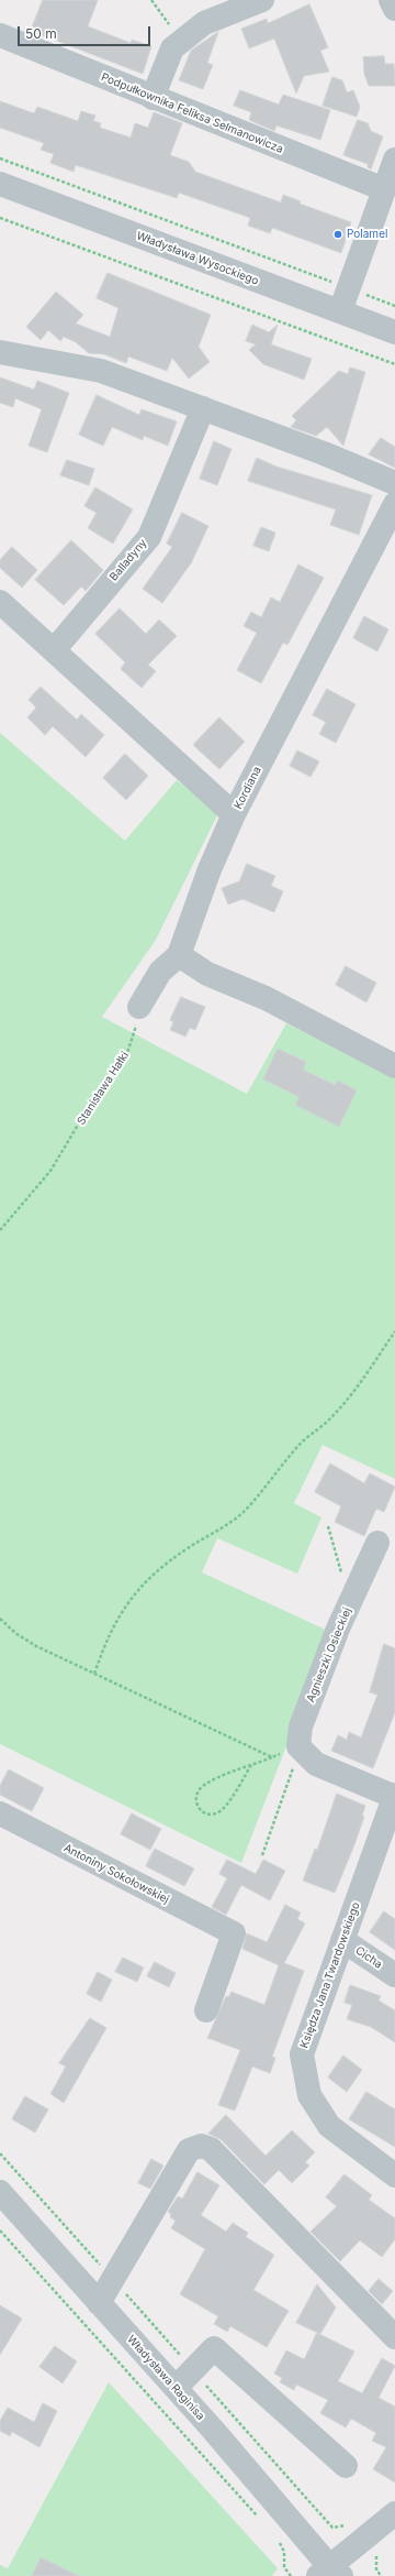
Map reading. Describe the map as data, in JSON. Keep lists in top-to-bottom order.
{
  "streets": {
    "street": [
      "Podpułkownika Feliksa Selmanowicza",
      "Władysława Wysockiego",
      "Balladyny",
      "Kordiana",
      "Agnieszki Osieckiej",
      "Antoniny Sokołowskiej",
      "Cicha",
      "Księdza Jana Twardowskiego",
      "Władysława Raginisa"
    ],
    "path": ["Stanisława Hałki"]
  },
  "crossings": [
    ["Balladyny", "Kordiana"],
    ["Cicha", "Księdza Jana Twardowskiego"]
  ],
  "places": ["Polamel"],
  "scale_bar": "50 m"
}
